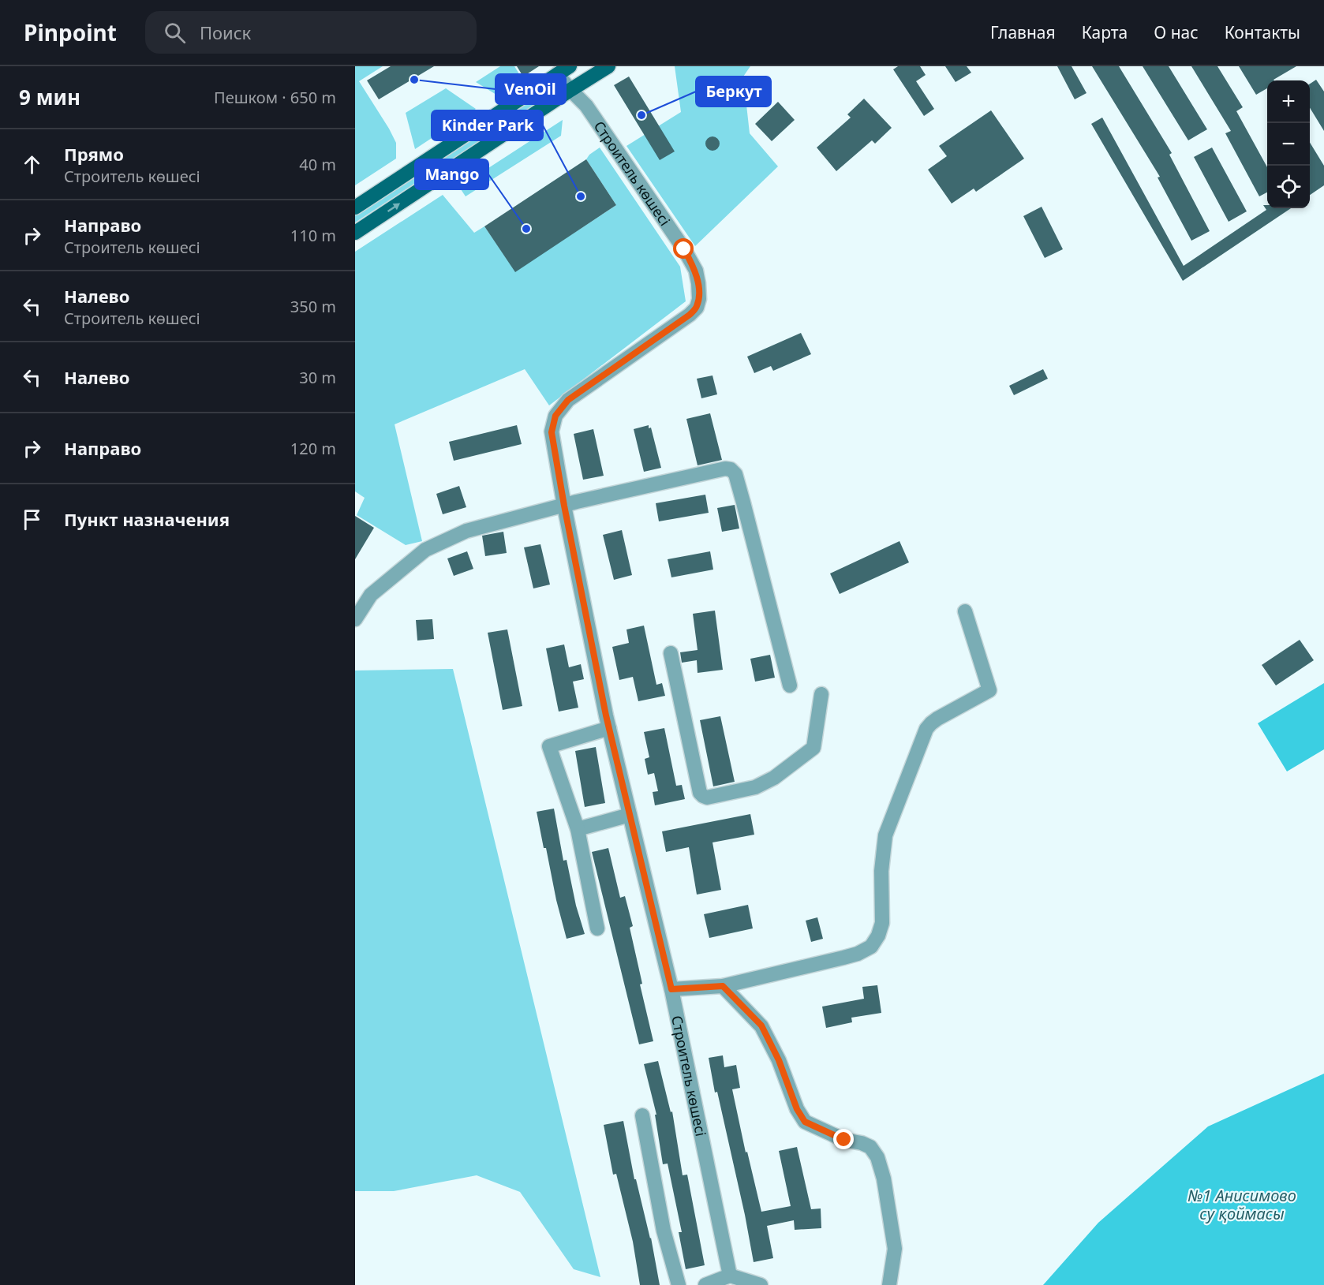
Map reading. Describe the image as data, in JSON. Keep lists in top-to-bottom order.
{
  "streets": {
    "street": ["Строитель көшесі"]
  },
  "water": ["№1 Анисимово су қоймасы"],
  "places": [
    "VenOil",
    "Беркут",
    "Kinder Park",
    "Mango"
  ],
  "page": {
    "header": "Pinpoint",
    "search": "Поиск",
    "nav": [
      "Главная",
      "Карта",
      "О нас",
      "Контакты"
    ],
    "heading": ["9 мин", "Пешком · 650 m"],
    "map_buttons": ["+", "−"],
    "list": [
      ["Прямо", "Строитель көшесі", "40 m"],
      ["Направо", "Строитель көшесі", "110 m"],
      ["Налево", "Строитель көшесі", "350 m"],
      ["Налево", "30 m"],
      ["Направо", "120 m"],
      "Пункт назначения"
    ]
  }
}
